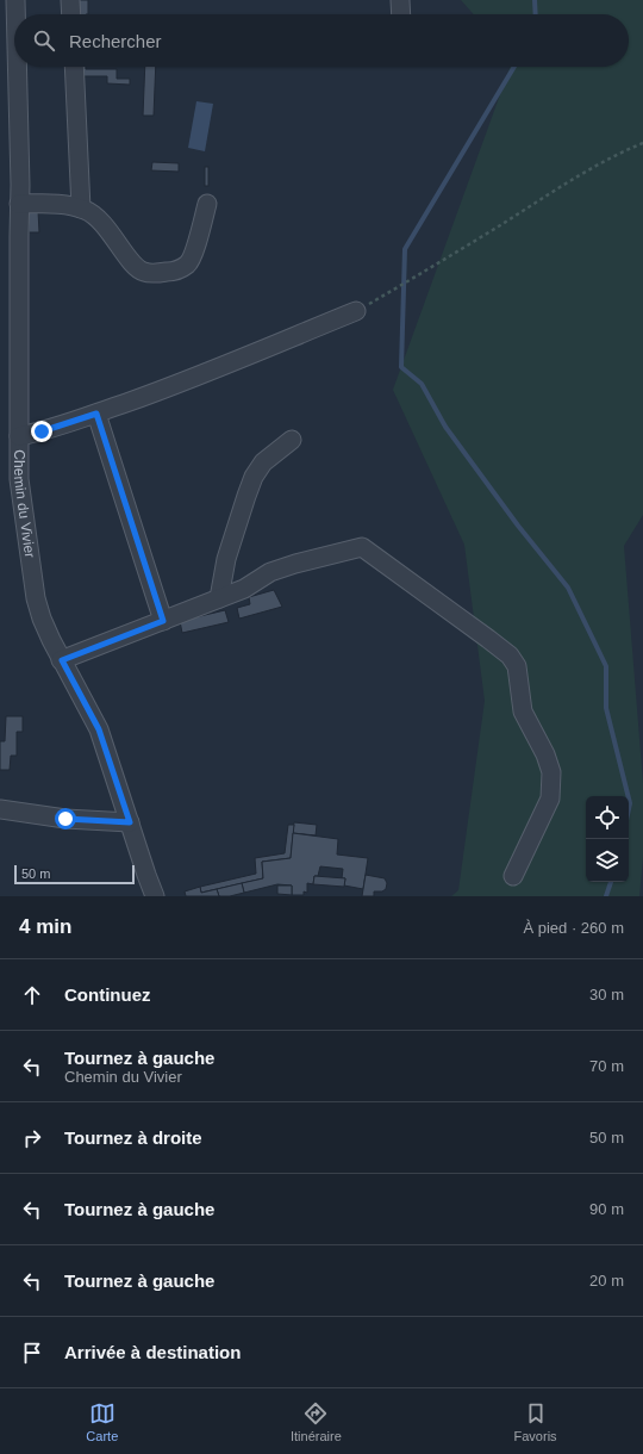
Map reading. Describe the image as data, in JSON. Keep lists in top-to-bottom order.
{
  "streets": {
    "street": ["Chemin du Vivier"]
  },
  "scale_bar": "50 m",
  "page": {
    "search": "Rechercher",
    "scale": "50 m",
    "heading": ["4 min", "À pied · 260 m"],
    "list": [
      ["Continuez", "30 m"],
      ["Tournez à gauche", "Chemin du Vivier", "70 m"],
      ["Tournez à droite", "50 m"],
      ["Tournez à gauche", "90 m"],
      ["Tournez à gauche", "20 m"],
      "Arrivée à destination"
    ],
    "nav": ["Carte", "Itinéraire", "Favoris"]
  }
}
